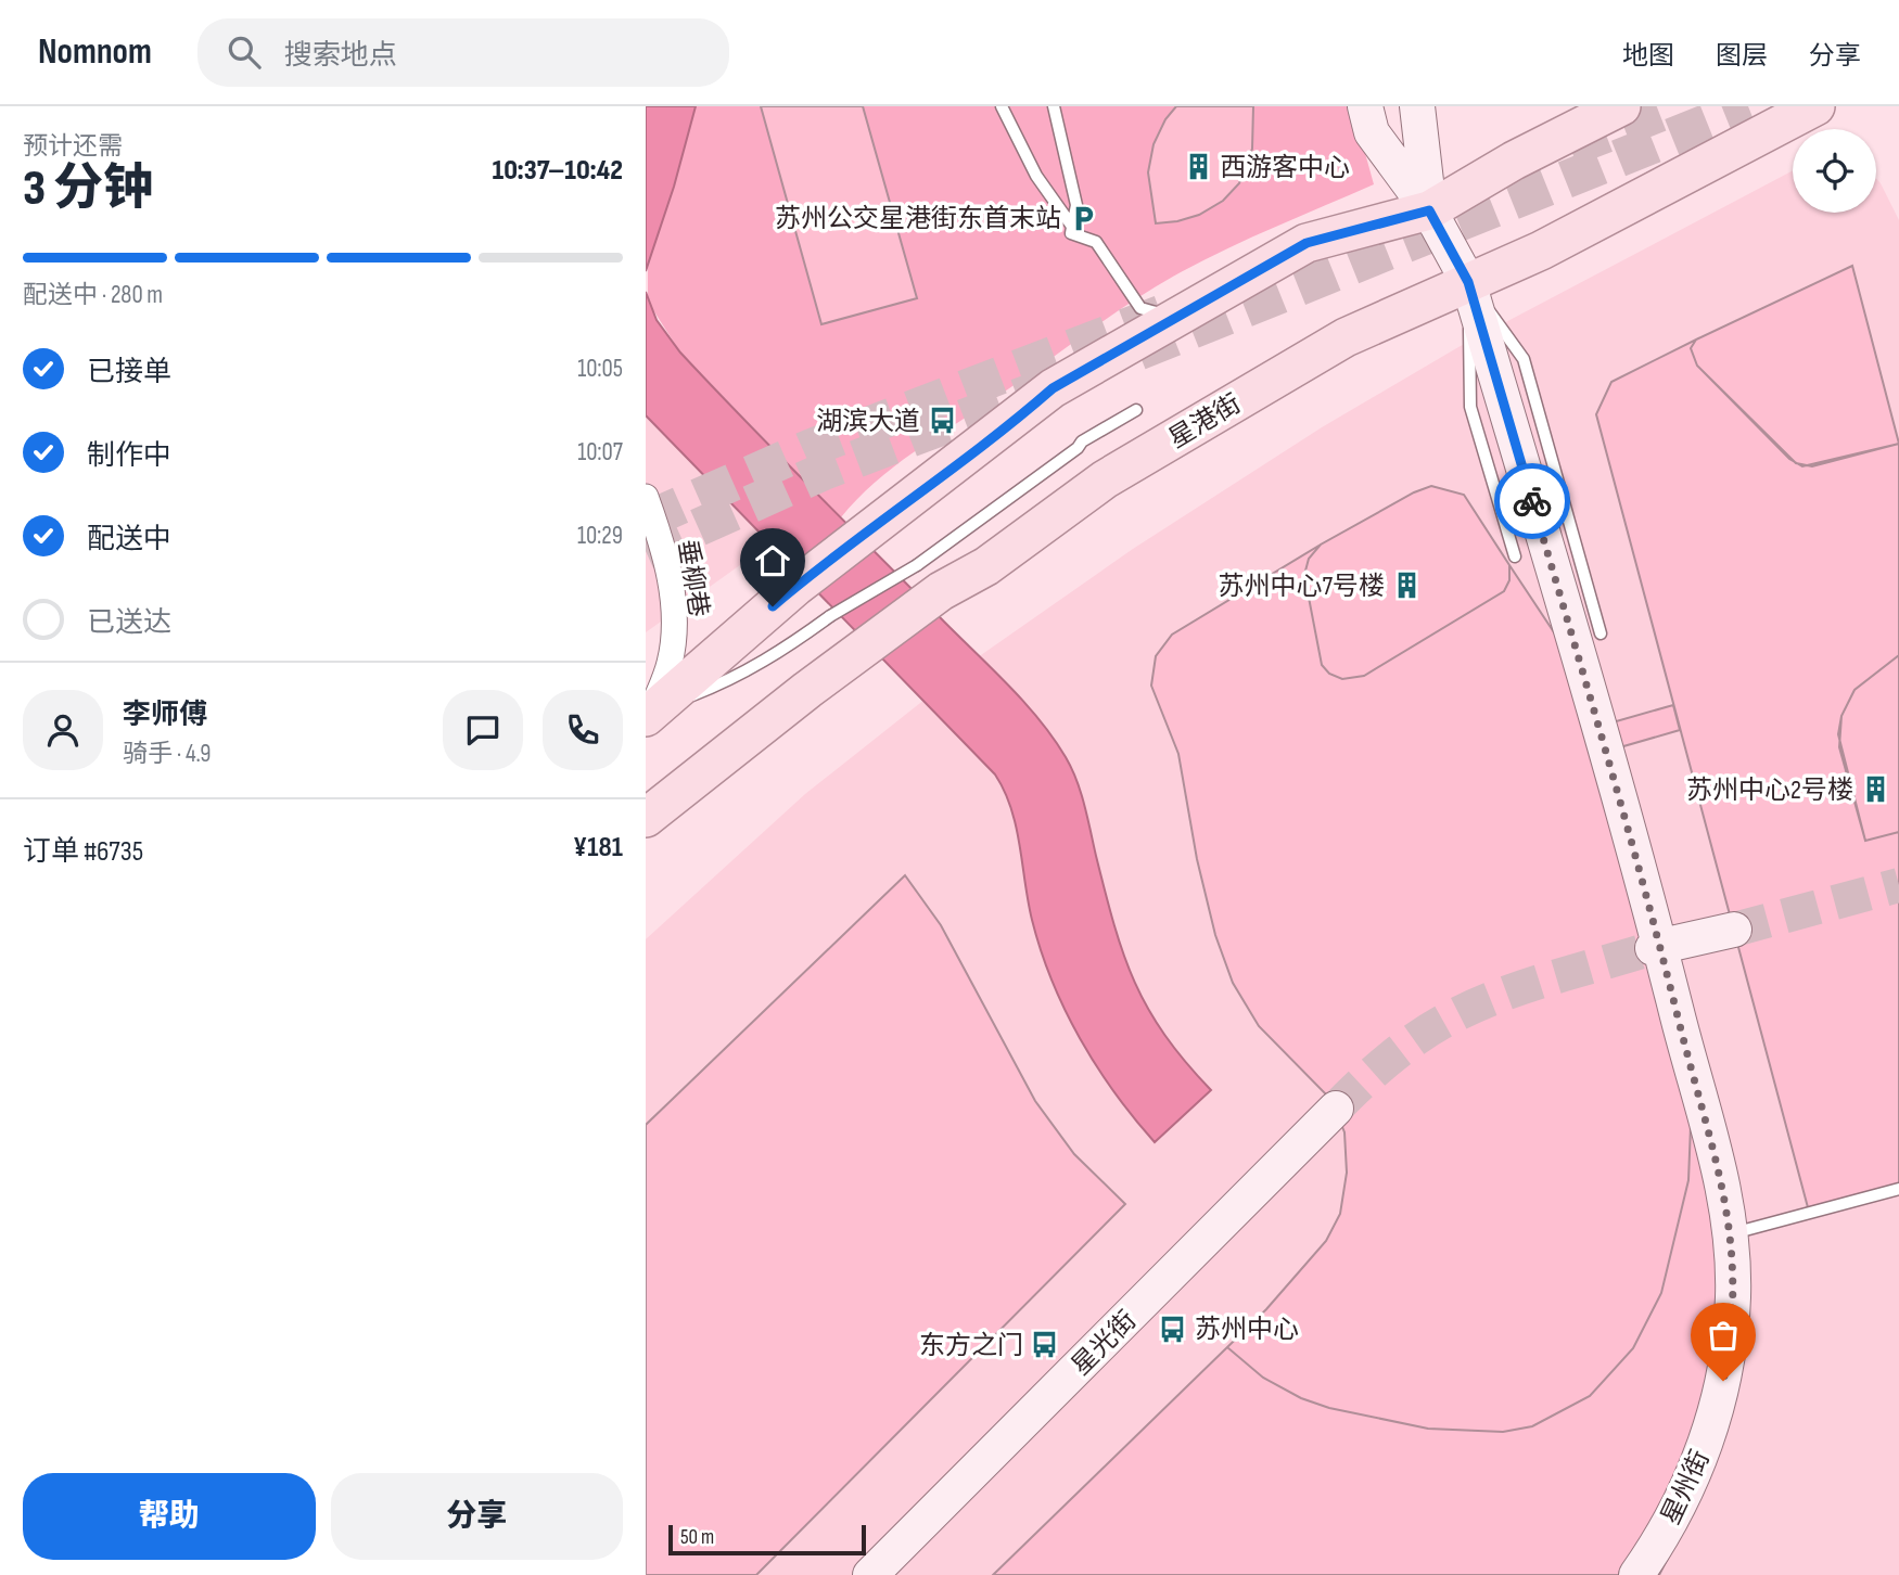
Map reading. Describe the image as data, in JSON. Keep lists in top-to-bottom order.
{
  "streets": {
    "main road": ["星港街"],
    "street": ["垂柳巷", "星光街", "星州街"]
  },
  "crossings": [
    ["星港街", "星州街"]
  ],
  "places": {
    "building": ["西游客中心", "苏州中心7号楼", "苏州中心2号楼"],
    "parking": ["苏州公交星港街东首末站"],
    "bus stop": ["湖滨大道", "苏州中心", "东方之门"]
  },
  "scale_bar": "50 m",
  "page": {
    "header": "Nomnom",
    "search": "搜索地点",
    "nav": ["地图", "图层", "分享"],
    "heading": ["3 分钟", "预计还需", "10:37–10:42"],
    "panel": [
      "李师傅",
      "骑手 · 4.9",
      "订单 #6735",
      "¥181"
    ],
    "bar": "配送中 · 280 m",
    "list": [
      ["已接单", "10:05"],
      ["制作中", "10:07"],
      ["配送中", "10:29"],
      "已送达"
    ],
    "buttons": ["帮助", "分享"],
    "scale": "50 m"
  }
}
